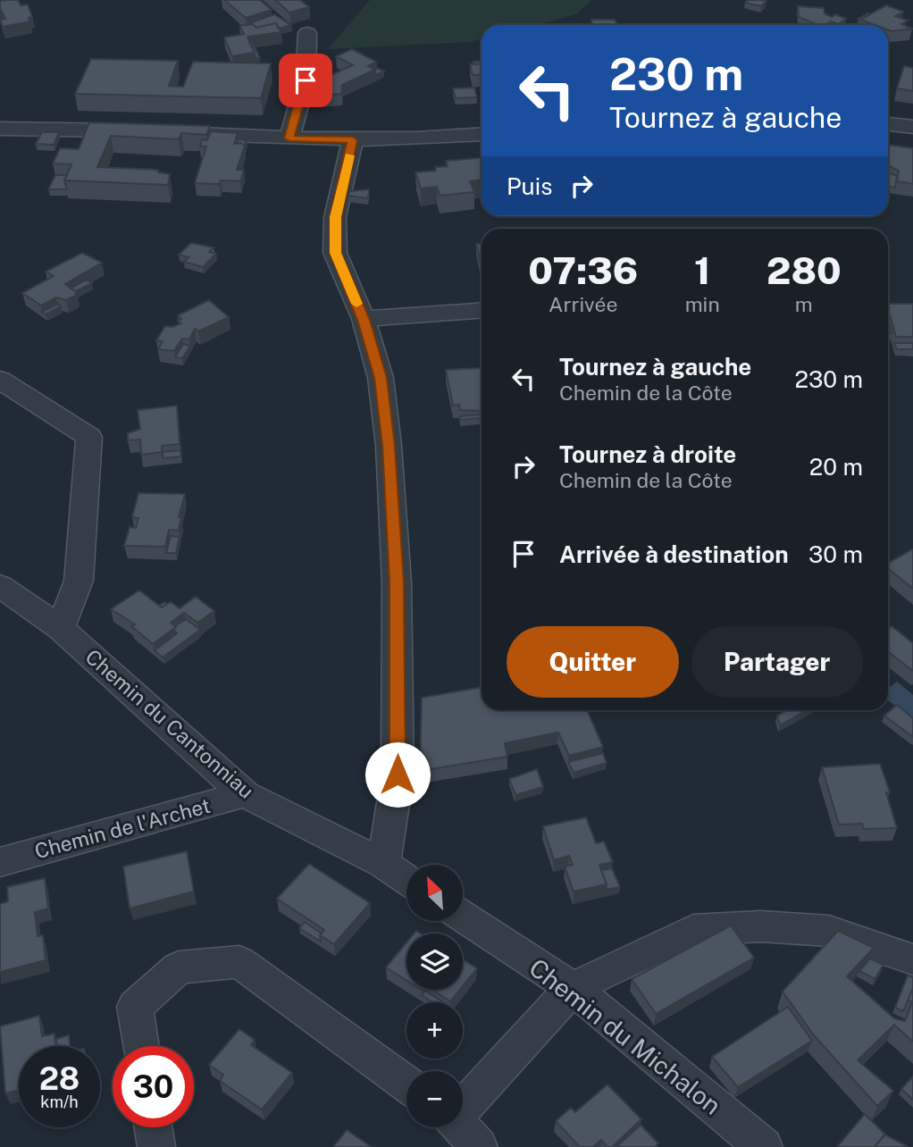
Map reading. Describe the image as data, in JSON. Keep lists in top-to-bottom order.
{
  "streets": {
    "street": ["Chemin du Cantonniau", "Chemin de l'Archet", "Chemin du Michalon"]
  },
  "crossings": [
    ["Chemin du Cantonniau", "Chemin de l'Archet"]
  ],
  "north": "top left",
  "page": {
    "turn": ["230 m", "Tournez à gauche"],
    "then": "Puis",
    "eta": [
      "07:36",
      "Arrivée",
      "1",
      "min",
      "280",
      "m"
    ],
    "list": [
      {
        "name": "Tournez à gauche",
        "note": "Chemin de la Côte",
        "value": "230 m"
      },
      {
        "name": "Tournez à droite",
        "note": "Chemin de la Côte",
        "value": "20 m"
      },
      {
        "name": "Arrivée à destination",
        "value": "30 m"
      }
    ],
    "buttons": ["Quitter", "Partager"],
    "map_buttons": ["+", "−"],
    "speed": "28 km/h",
    "limit": "30"
  }
}
